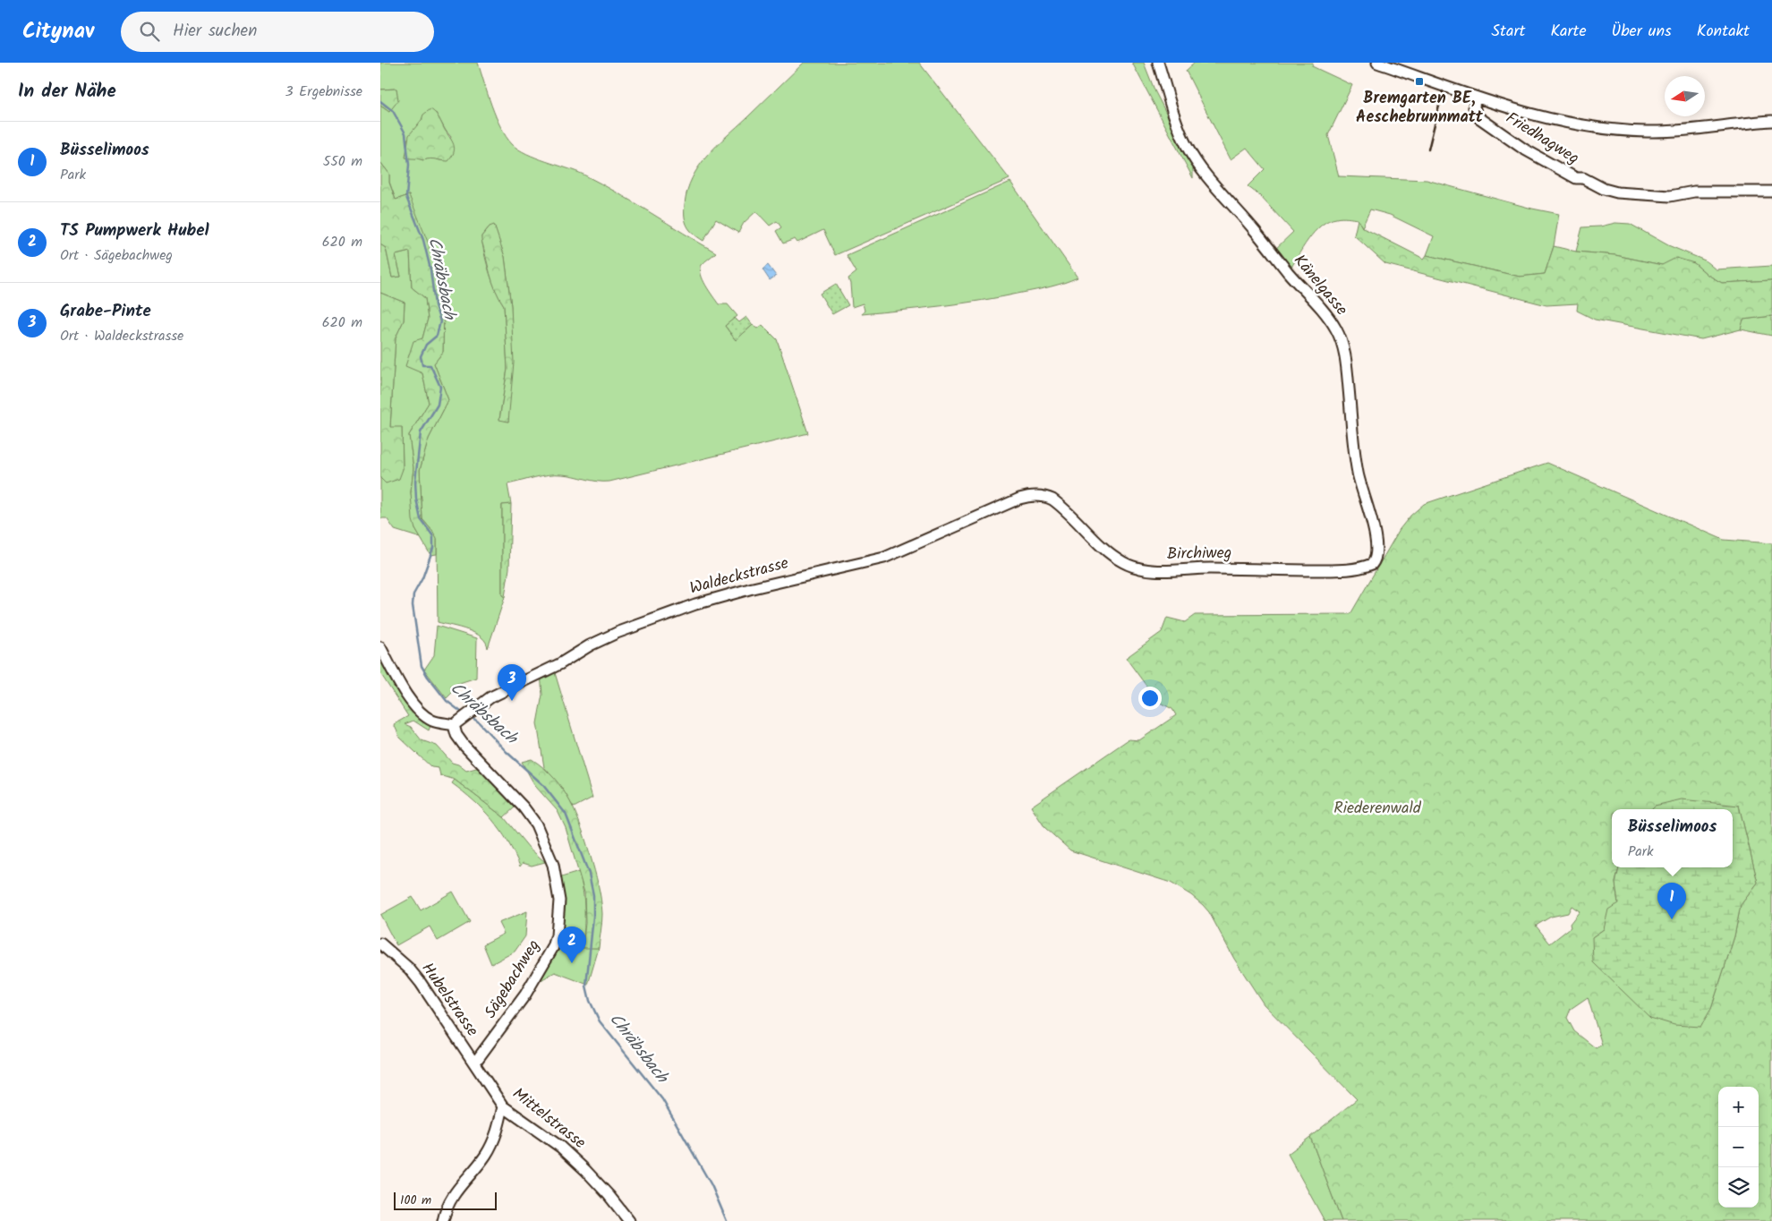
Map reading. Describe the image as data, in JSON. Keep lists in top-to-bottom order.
{
  "streets": {
    "street": [
      "Friedhagweg",
      "Känelgasse",
      "Birchiweg",
      "Waldeckstrasse",
      "Sägebachweg",
      "Hubelstrasse",
      "Mittelstrasse"
    ]
  },
  "crossings": [
    ["Känelgasse", "Birchiweg"],
    ["Birchiweg", "Waldeckstrasse"],
    ["Waldeckstrasse", "Sägebachweg"],
    ["Sägebachweg", "Hubelstrasse"],
    ["Sägebachweg", "Mittelstrasse"],
    ["Hubelstrasse", "Mittelstrasse"]
  ],
  "water": ["Chräbsbach"],
  "parks": ["Riederenwald"],
  "places": {
    "transit": ["Bremgarten BE, Aeschebrunnmatt"]
  },
  "scale_bar": "100 m",
  "north": "left",
  "page": {
    "header": "Citynav",
    "search": "Hier suchen",
    "nav": [
      "Start",
      "Karte",
      "Über uns",
      "Kontakt"
    ],
    "heading": ["In der Nähe", "3 Ergebnisse"],
    "list": [
      {
        "mark": "1",
        "name": "Büsselimoos",
        "note": "Park",
        "value": "550 m"
      },
      {
        "mark": "2",
        "name": "TS Pumpwerk Hubel",
        "note": "Ort · Sägebachweg",
        "value": "620 m"
      },
      {
        "mark": "3",
        "name": "Grabe-Pinte",
        "note": "Ort · Waldeckstrasse",
        "value": "620 m"
      }
    ],
    "pins": ["3", "1", "2"],
    "popup": ["Büsselimoos", "Park"],
    "map_buttons": ["+", "−"],
    "scale": "100 m"
  }
}
